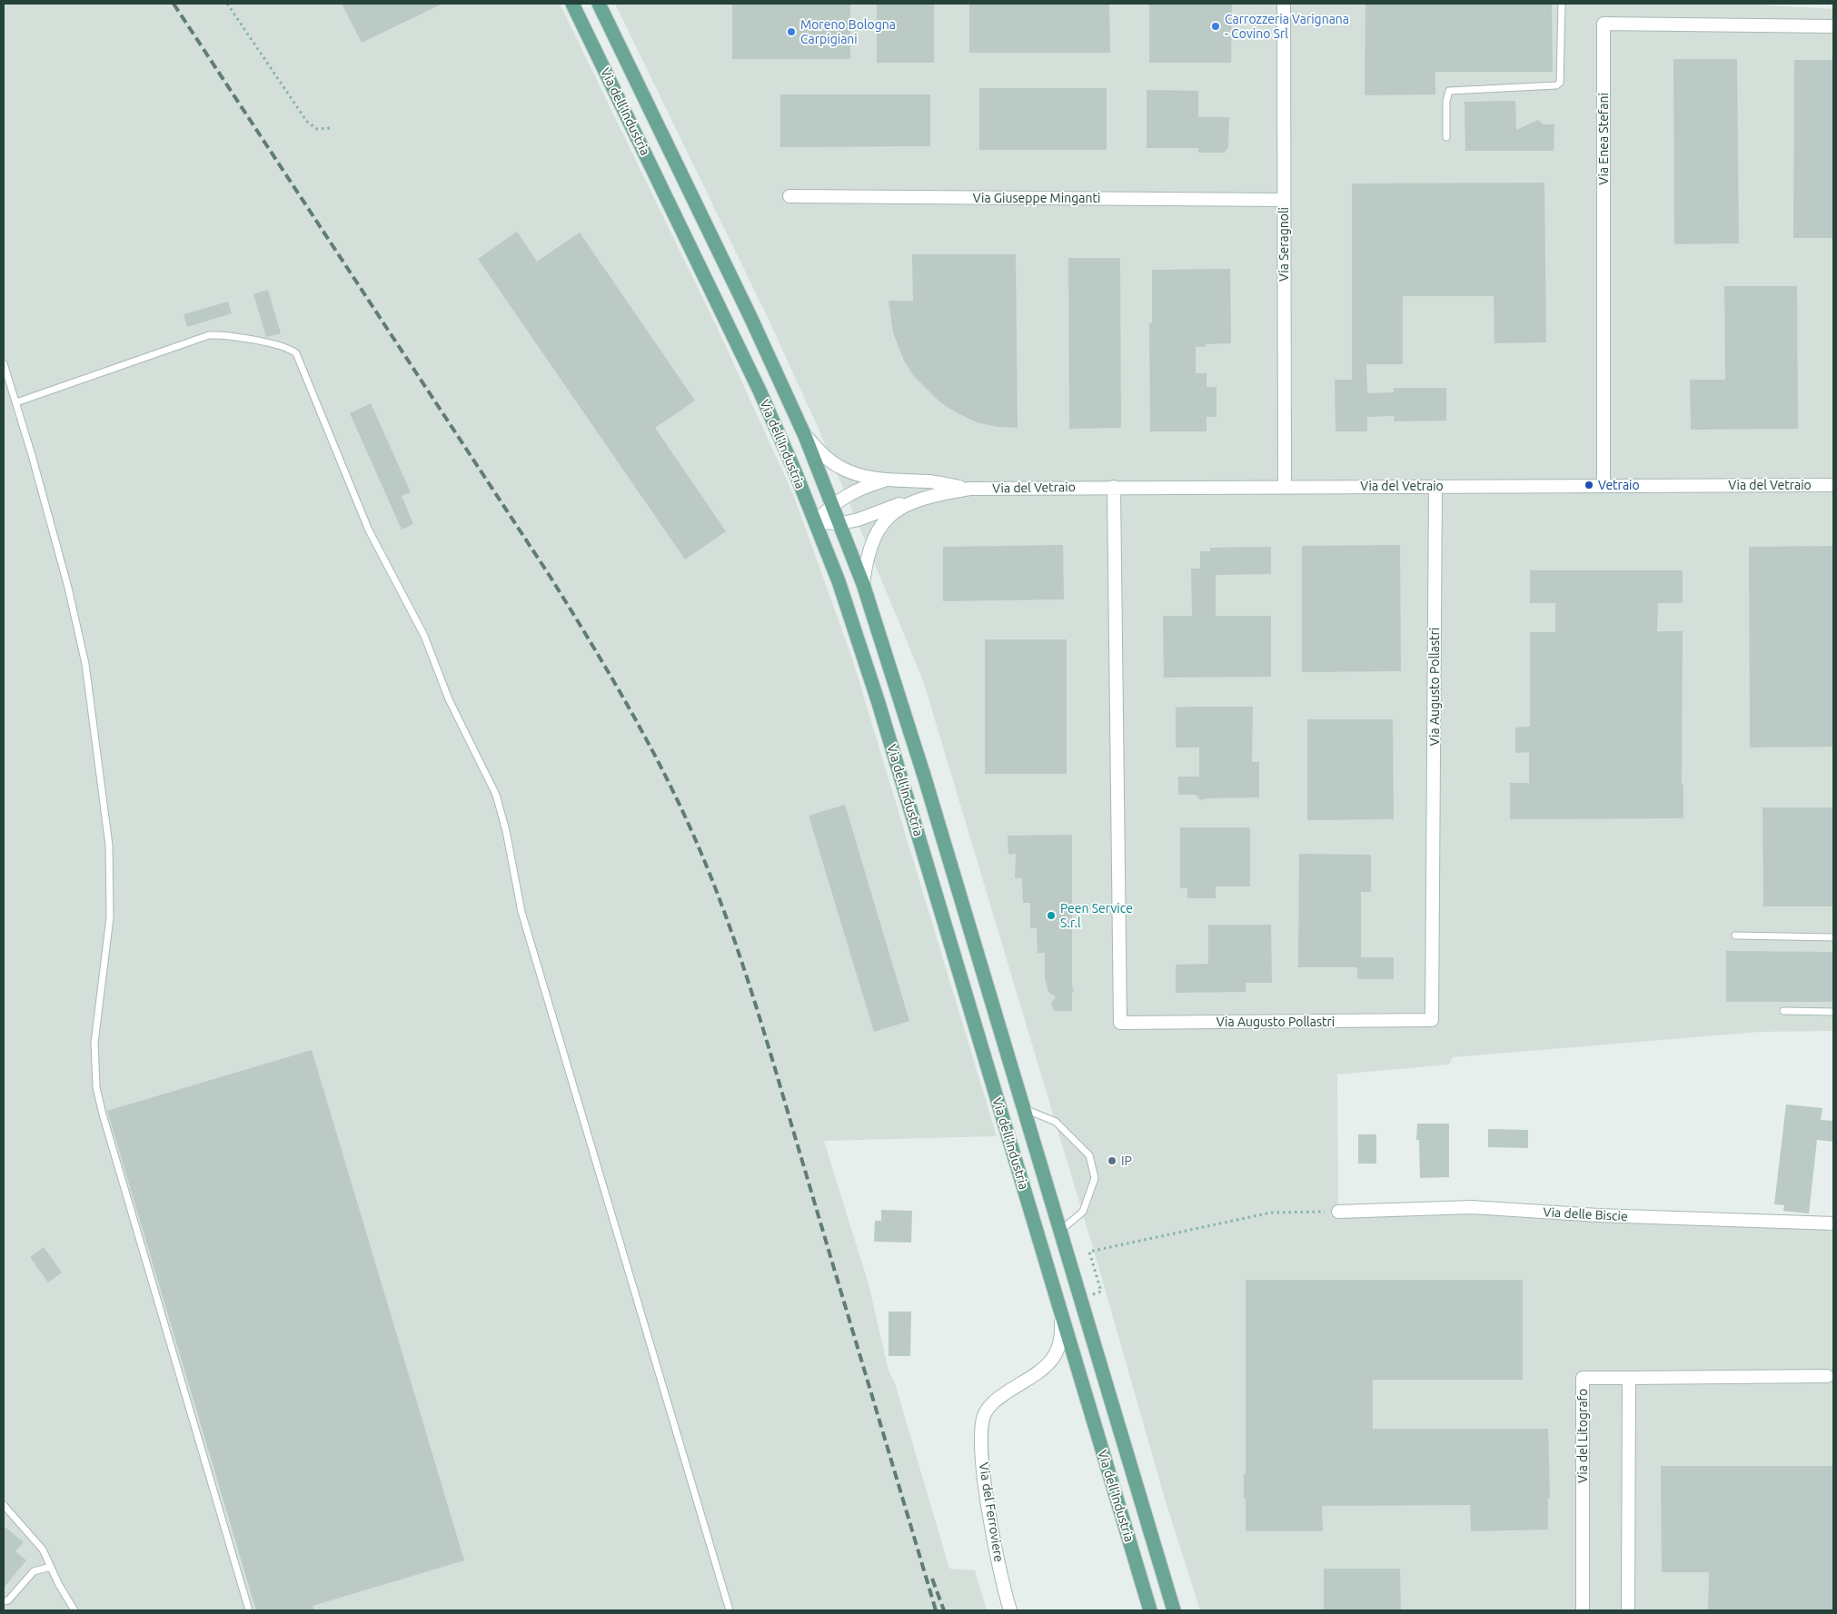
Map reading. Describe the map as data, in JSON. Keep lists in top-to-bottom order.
{
  "streets": {
    "main road": ["Via dell'Industria"],
    "street": [
      "Via Enea Stefani",
      "Via Giuseppe Minganti",
      "Via Seragnoli",
      "Via del Vetraio",
      "Via Augusto Pollastri",
      "Via delle Biscie",
      "Via del Litografo",
      "Via del Ferroviere"
    ]
  },
  "crossings": [
    ["Via dell'Industria", "Via del Vetraio"],
    ["Via dell'Industria", "Via del Ferroviere"],
    ["Via Enea Stefani", "Via del Vetraio"],
    ["Via Giuseppe Minganti", "Via Seragnoli"],
    ["Via Seragnoli", "Via del Vetraio"],
    ["Via del Vetraio", "Via Augusto Pollastri"]
  ],
  "places": [
    "Carrozzeria Varignana - Covino Srl",
    "Moreno Bologna Carpigiani",
    "Vetraio",
    "Peen Service S.r.l",
    "IP"
  ]
}
